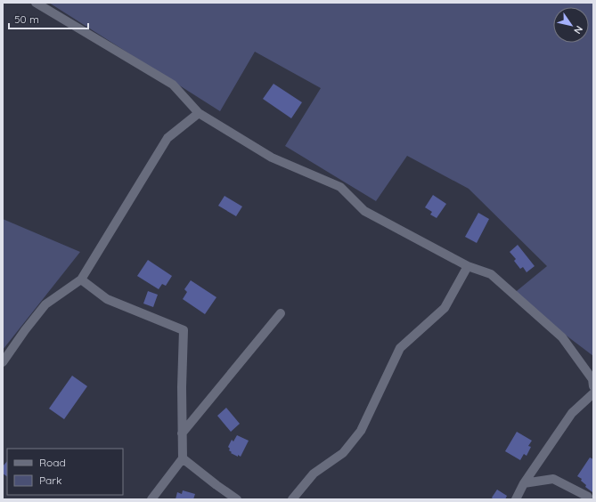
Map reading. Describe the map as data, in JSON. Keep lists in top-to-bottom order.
{
  "legend": ["Road", "Park"],
  "scale_bar": "50 m",
  "north": "bottom right"
}
